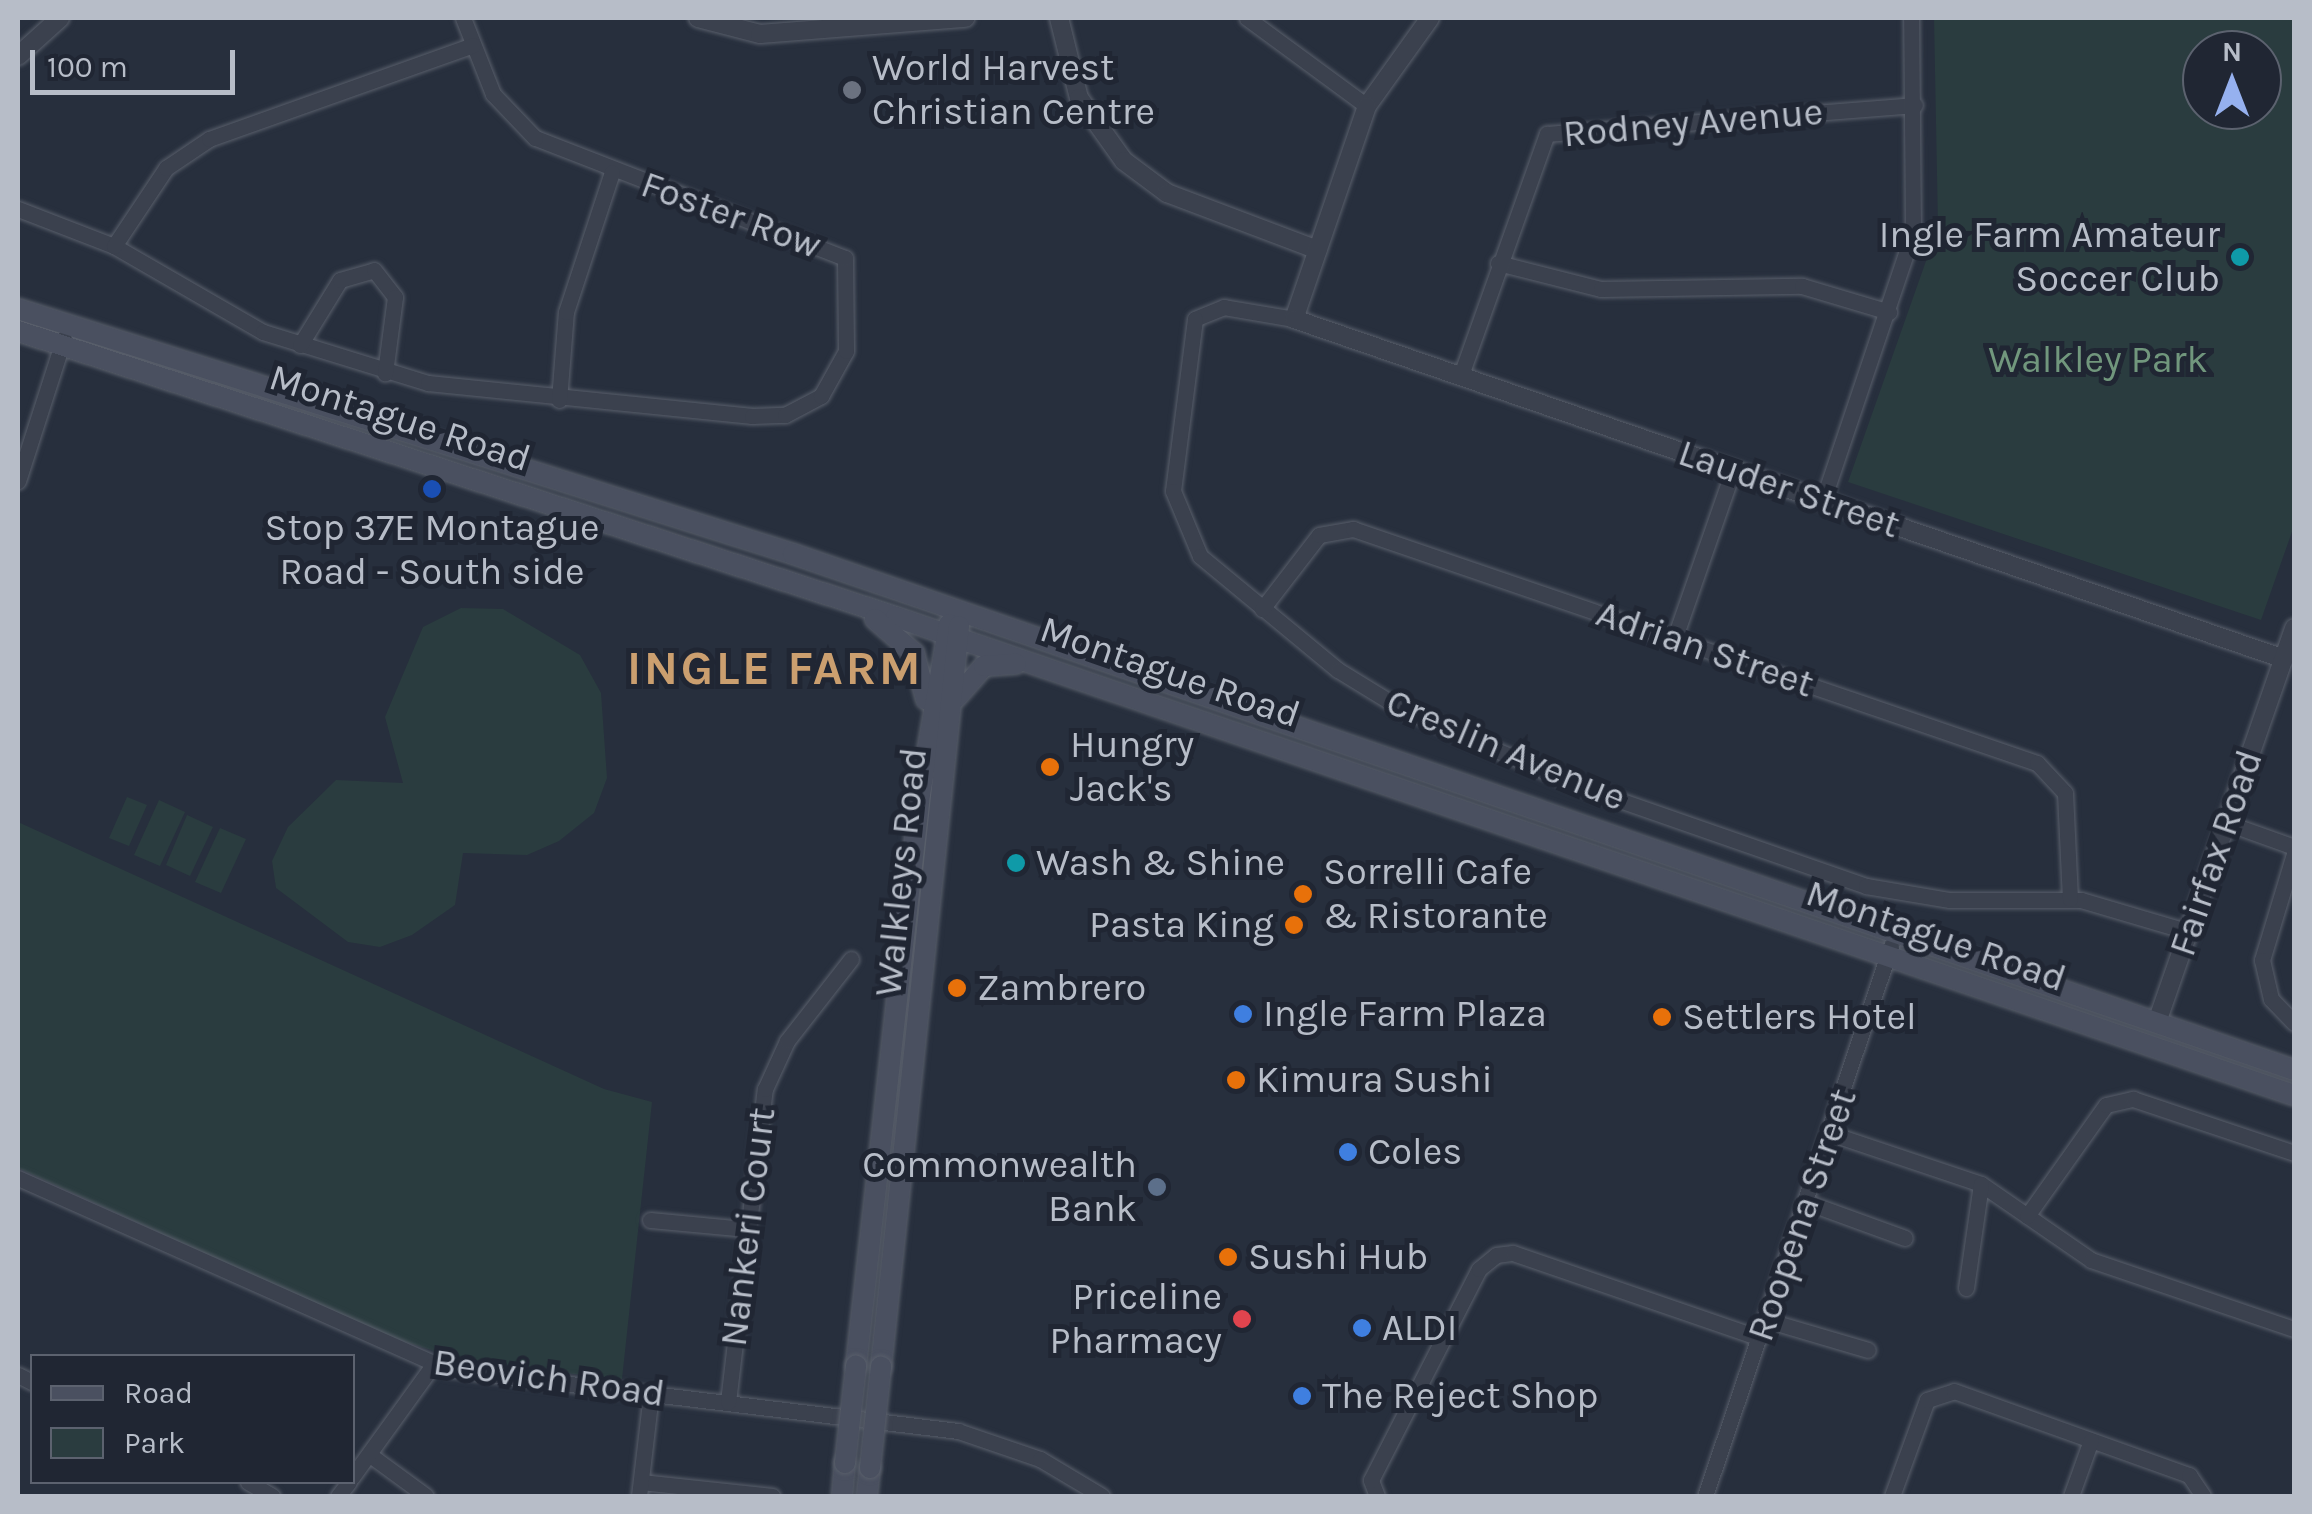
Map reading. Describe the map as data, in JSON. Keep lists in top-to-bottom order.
{
  "streets": {
    "main road": ["Montague Road", "Walkleys Road"],
    "street": [
      "Rodney Avenue",
      "Foster Row",
      "Lauder Street",
      "Adrian Street",
      "Creslin Avenue",
      "Fairfax Road",
      "Roopena Street",
      "Nankeri Court",
      "Beovich Road"
    ]
  },
  "crossings": [
    ["Rodney Avenue", "Lauder Street"],
    ["Montague Road", "Fairfax Road"],
    ["Montague Road", "Walkleys Road"],
    ["Montague Road", "Roopena Street"],
    ["Lauder Street", "Creslin Avenue"],
    ["Lauder Street", "Fairfax Road"],
    ["Adrian Street", "Creslin Avenue"],
    ["Creslin Avenue", "Fairfax Road"],
    ["Nankeri Court", "Beovich Road"]
  ],
  "districts": ["INGLE FARM"],
  "parks": ["Walkley Park"],
  "places": [
    "World Harvest Christian Centre",
    "Ingle Farm Amateur Soccer Club",
    "Stop 37E Montague Road - South side",
    "Hungry Jack's",
    "Wash & Shine",
    "Sorrelli Cafe & Ristorante",
    "Pasta King",
    "Zambrero",
    "Ingle Farm Plaza",
    "Settlers Hotel",
    "Kimura Sushi",
    "Coles",
    "Commonwealth Bank",
    "Sushi Hub",
    "Priceline Pharmacy",
    "ALDI",
    "The Reject Shop"
  ],
  "legend": ["Road", "Park"],
  "scale_bar": "100 m",
  "north": "top"
}
